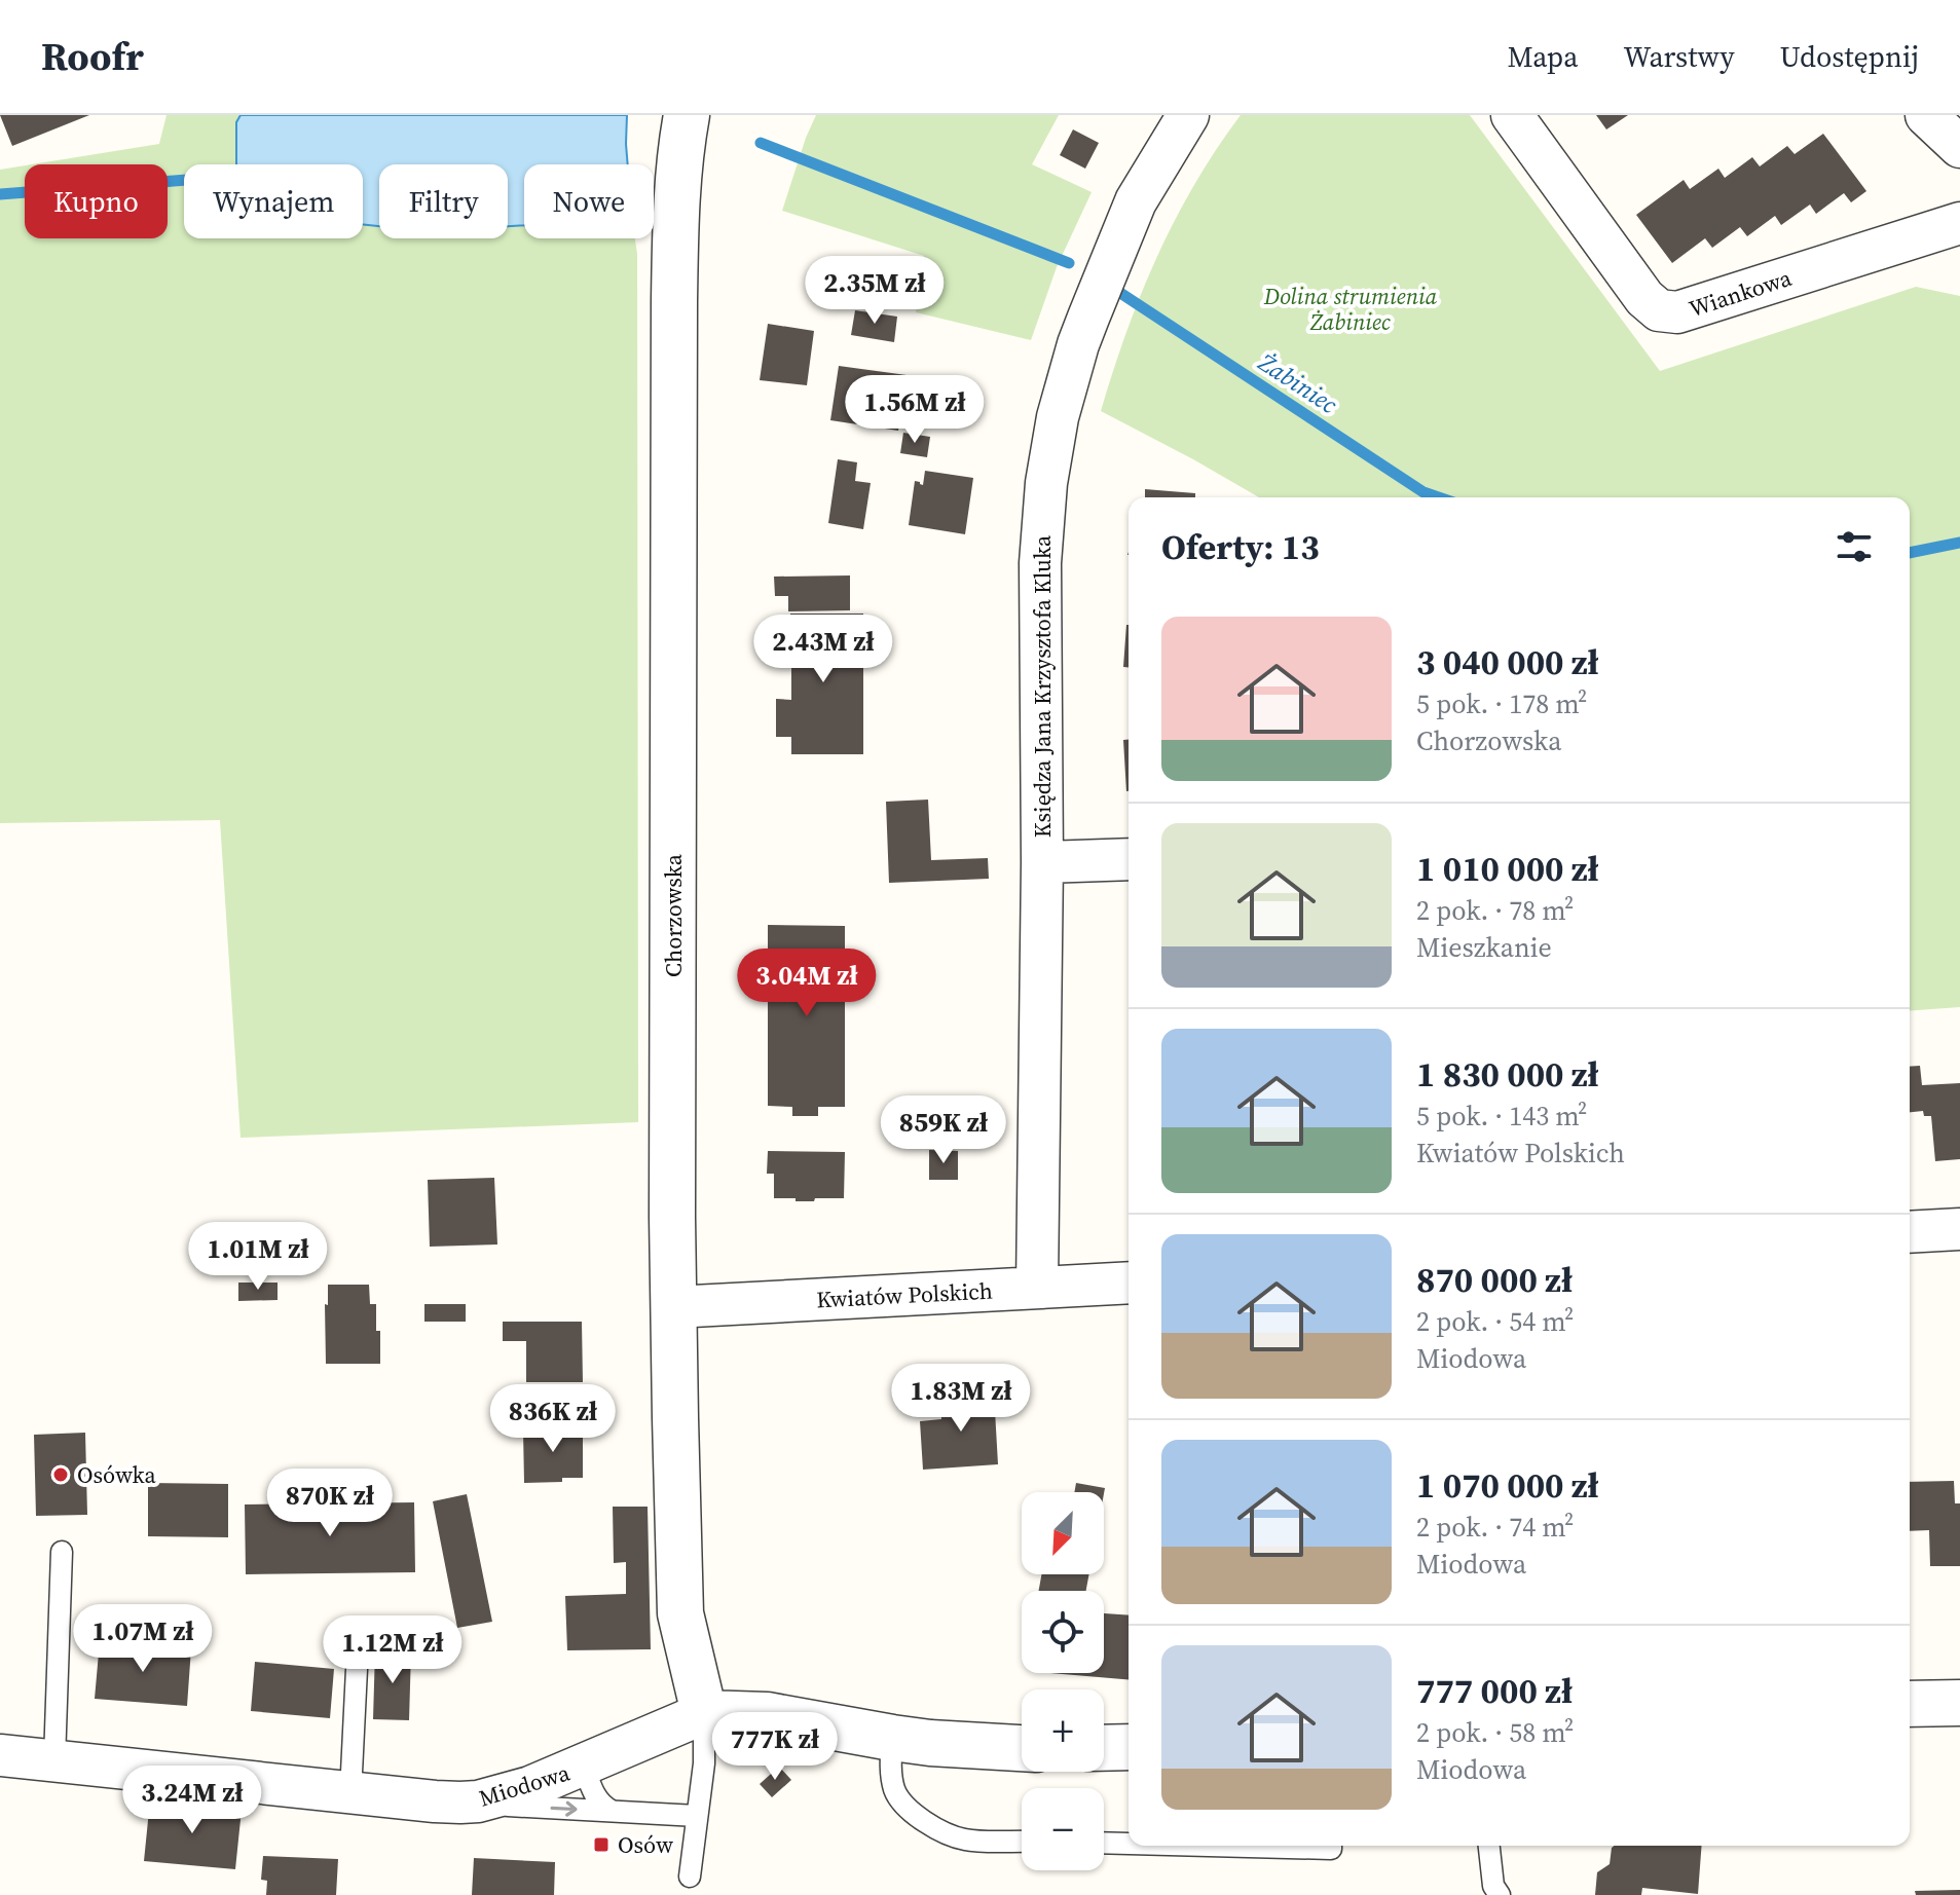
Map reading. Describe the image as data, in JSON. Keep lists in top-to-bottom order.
{
  "streets": {
    "street": [
      "Wiankowa",
      "Księdza Jana Krzysztofa Kluka",
      "Chorzowska",
      "Kwiatów Polskich",
      "Miodowa"
    ]
  },
  "crossings": [
    ["Księdza Jana Krzysztofa Kluka", "Kwiatów Polskich"],
    ["Chorzowska", "Kwiatów Polskich"],
    ["Chorzowska", "Miodowa"]
  ],
  "water": ["Żabiniec"],
  "parks": ["Dolina strumienia Żabiniec"],
  "places": {
    "other": ["Osówka"],
    "transit": ["Osów"]
  },
  "north": "bottom left",
  "page": {
    "header": "Roofr",
    "nav": ["Mapa", "Warstwy", "Udostępnij"],
    "chip": [
      "Kupno",
      "Wynajem",
      "Filtry",
      "Nowe"
    ],
    "price": [
      "2.35M zł",
      "1.56M zł",
      "2.43M zł",
      "3.04M zł",
      "859K zł",
      "1.01M zł",
      "1.83M zł",
      "836K zł",
      "870K zł",
      "1.07M zł",
      "1.12M zł",
      "777K zł",
      "3.24M zł"
    ],
    "heading": "Oferty: 13",
    "list": [
      {
        "name": "3 040 000 zł",
        "note": "5 pok. · 178 m² · Chorzowska"
      },
      {
        "name": "1 010 000 zł",
        "note": "2 pok. · 78 m² · Mieszkanie"
      },
      {
        "name": "1 830 000 zł",
        "note": "5 pok. · 143 m² · Kwiatów Polskich"
      },
      {
        "name": "870 000 zł",
        "note": "2 pok. · 54 m² · Miodowa"
      },
      {
        "name": "1 070 000 zł",
        "note": "2 pok. · 74 m² · Miodowa"
      },
      {
        "name": "777 000 zł",
        "note": "2 pok. · 58 m² · Miodowa"
      }
    ],
    "map_buttons": ["+", "−"]
  }
}
